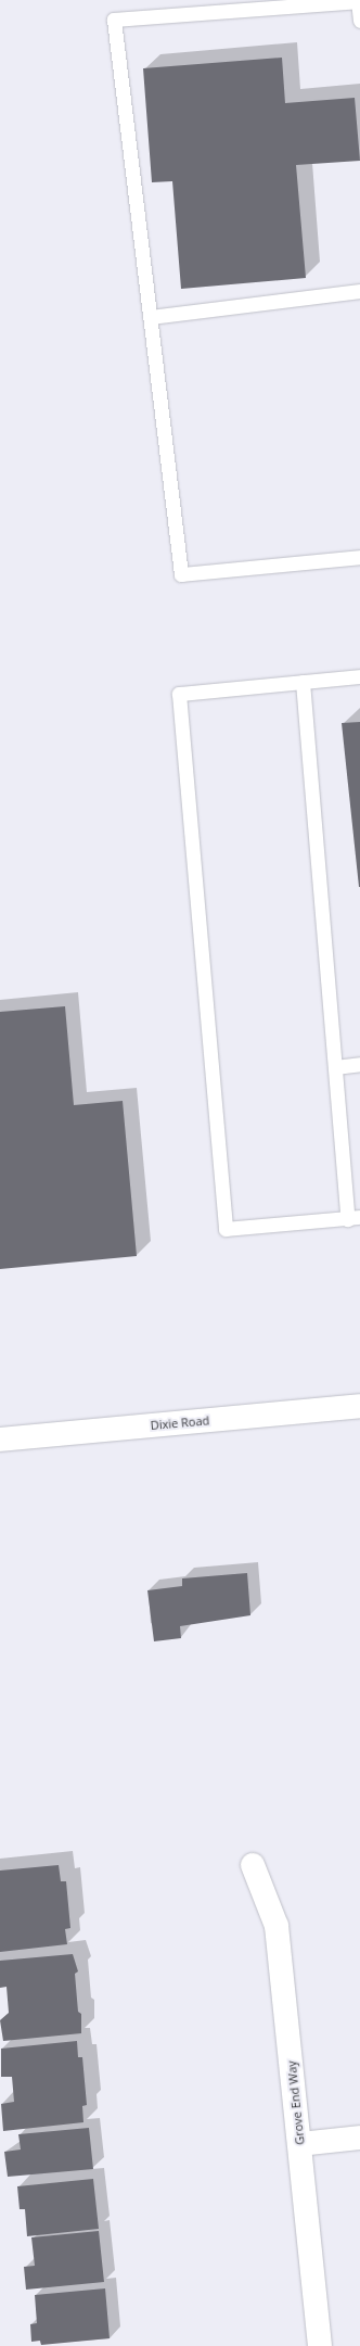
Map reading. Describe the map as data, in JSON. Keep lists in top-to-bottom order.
{
  "streets": {
    "street": ["Dixie Road", "Grove End Way"]
  }
}
